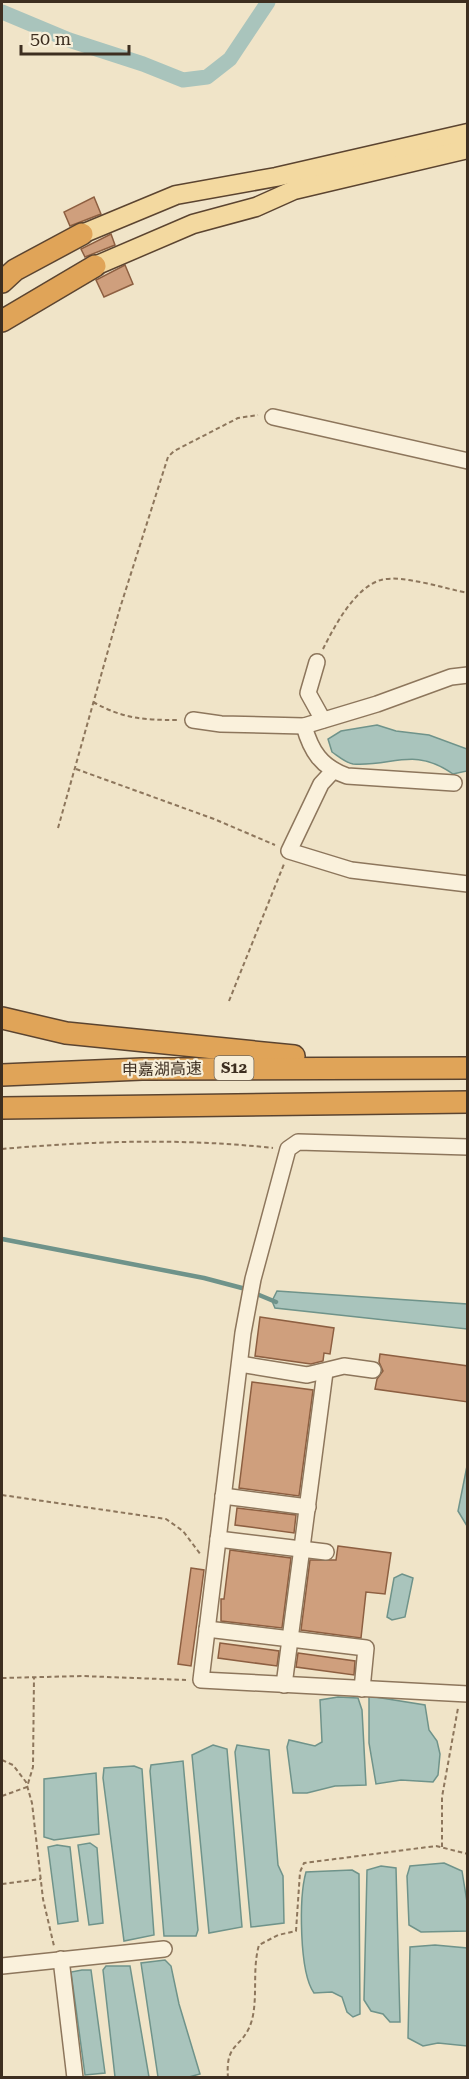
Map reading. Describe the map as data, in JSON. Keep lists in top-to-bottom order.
{
  "streets": {
    "highway": ["S12", "申嘉湖高速"]
  },
  "scale_bar": "50 m"
}
